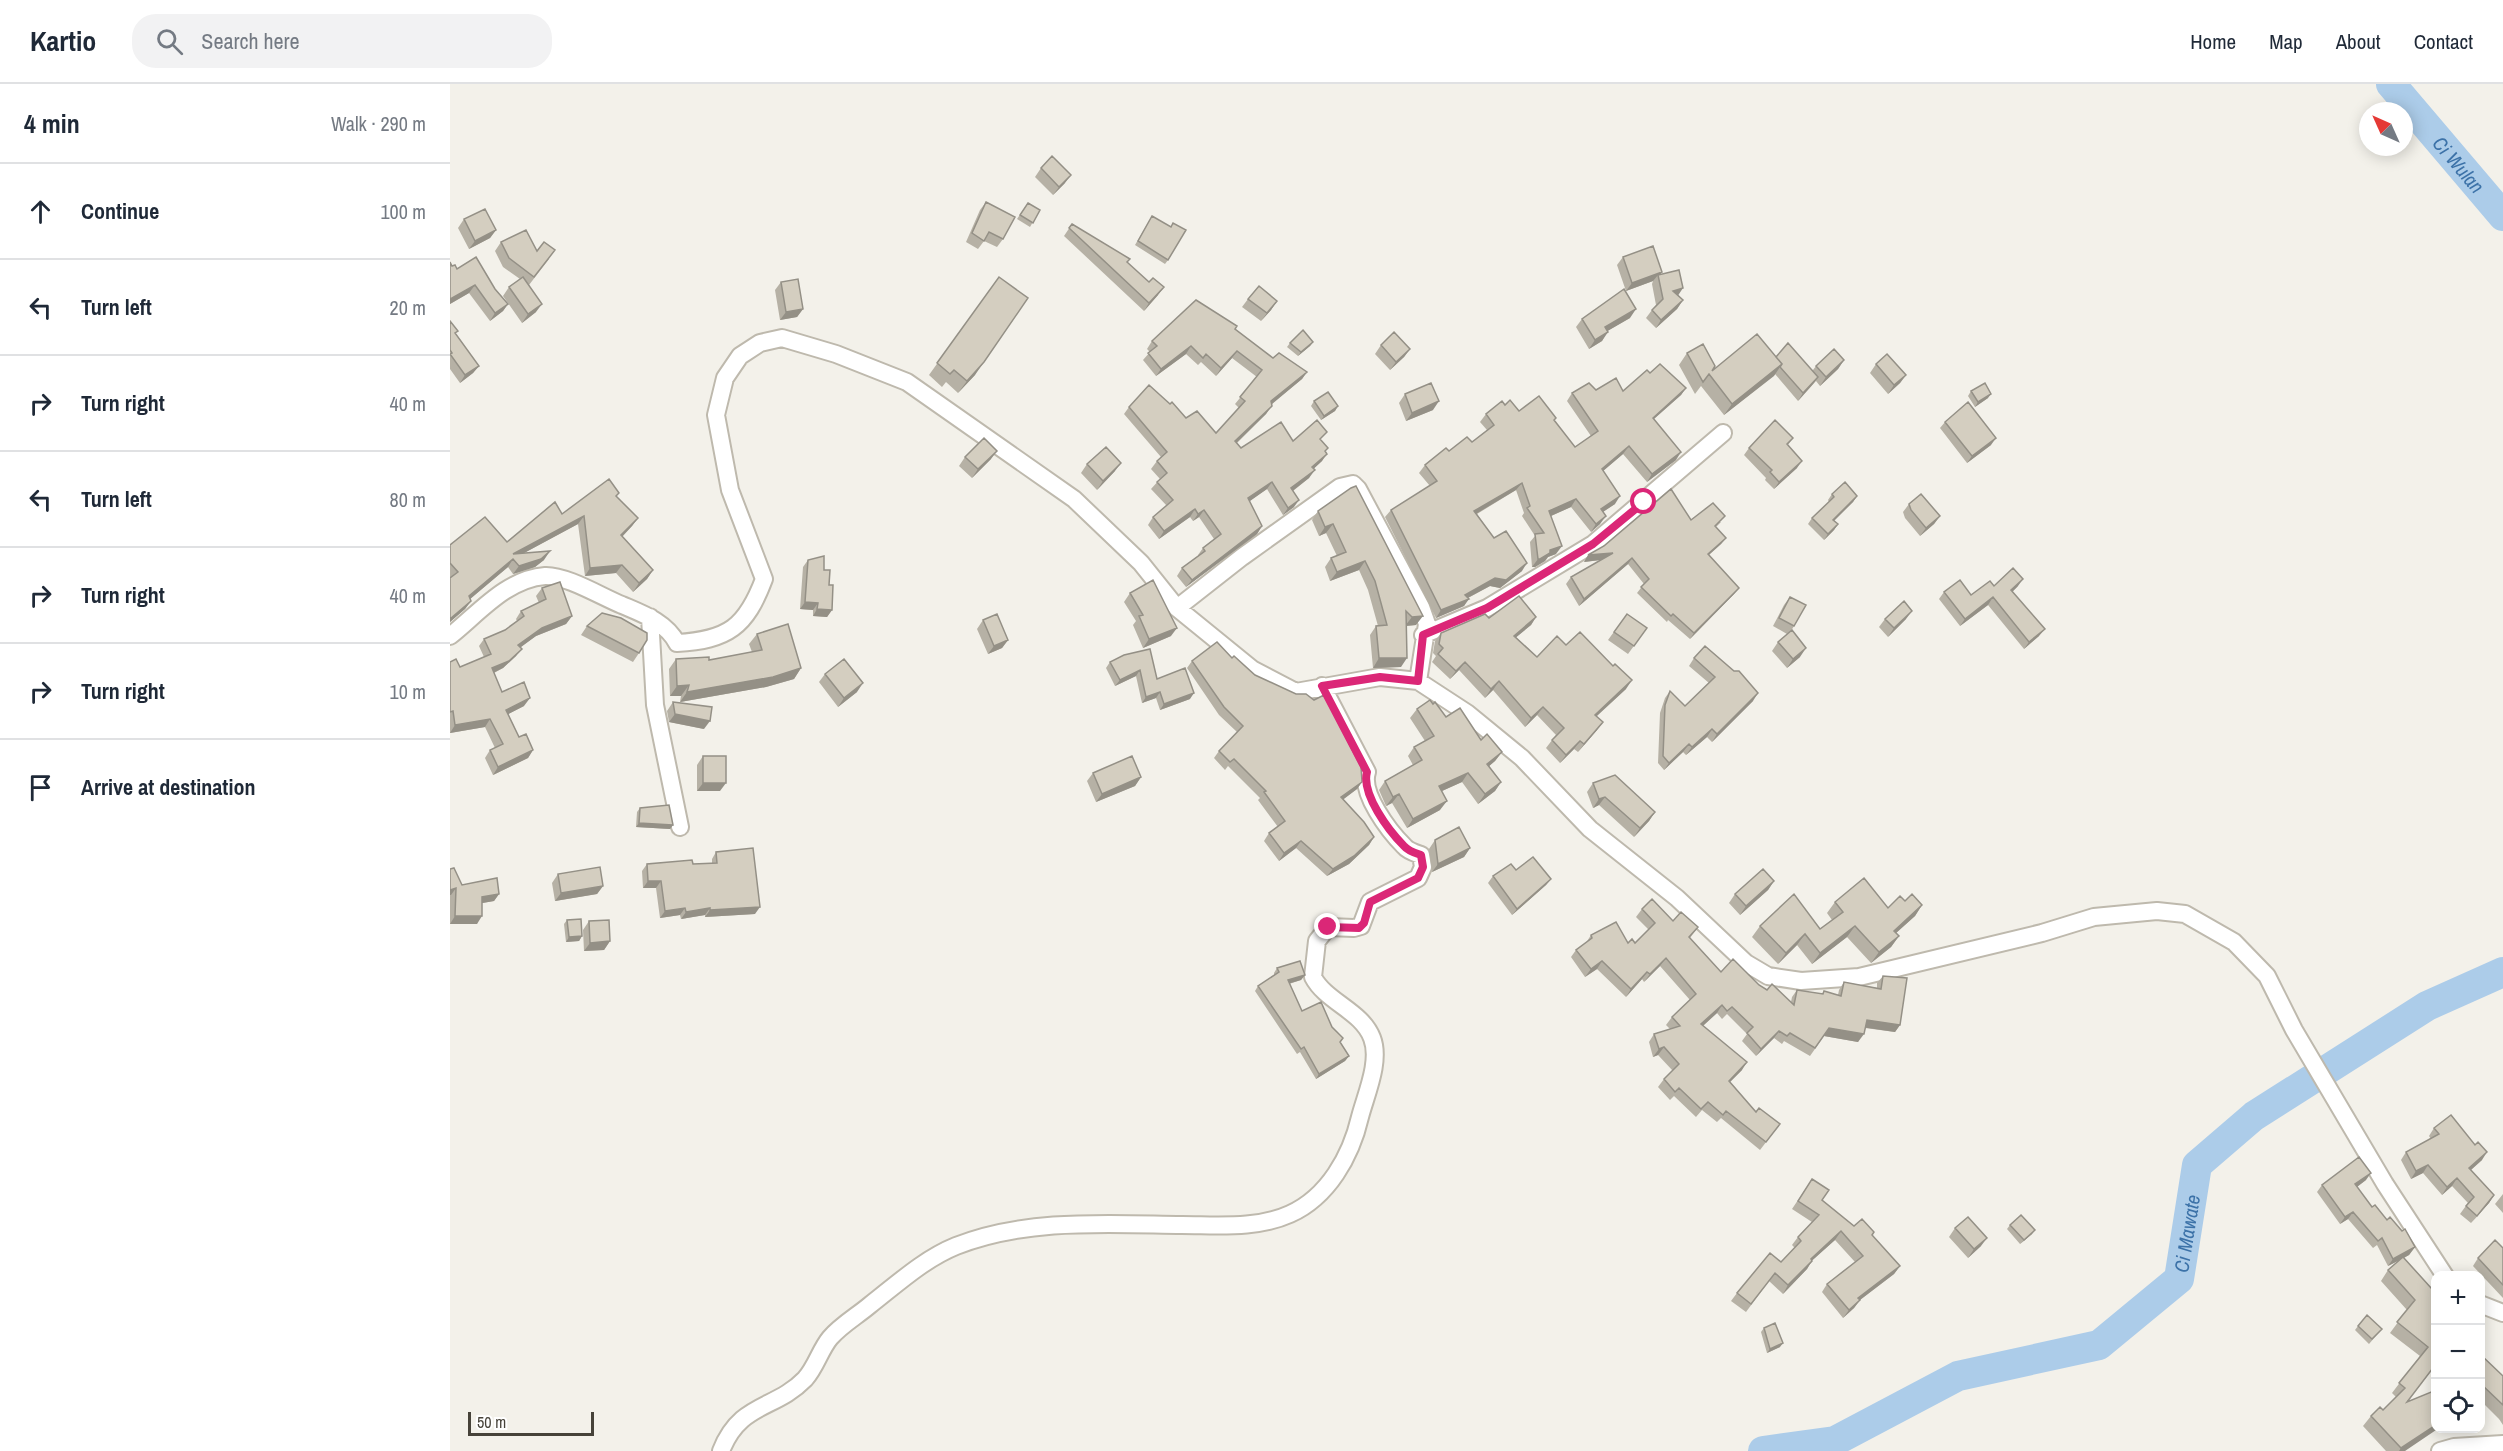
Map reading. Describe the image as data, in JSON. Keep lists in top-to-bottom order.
{
  "water": ["Ci Wulan", "Ci Mawate"],
  "scale_bar": "50 m",
  "north": "top left",
  "page": {
    "header": "Kartio",
    "search": "Search here",
    "nav": [
      "Home",
      "Map",
      "About",
      "Contact"
    ],
    "heading": ["4 min", "Walk · 290 m"],
    "list": [
      ["Continue", "100 m"],
      ["Turn left", "20 m"],
      ["Turn right", "40 m"],
      ["Turn left", "80 m"],
      ["Turn right", "40 m"],
      ["Turn right", "10 m"],
      "Arrive at destination"
    ],
    "map_buttons": ["+", "−"],
    "scale": "50 m"
  }
}
